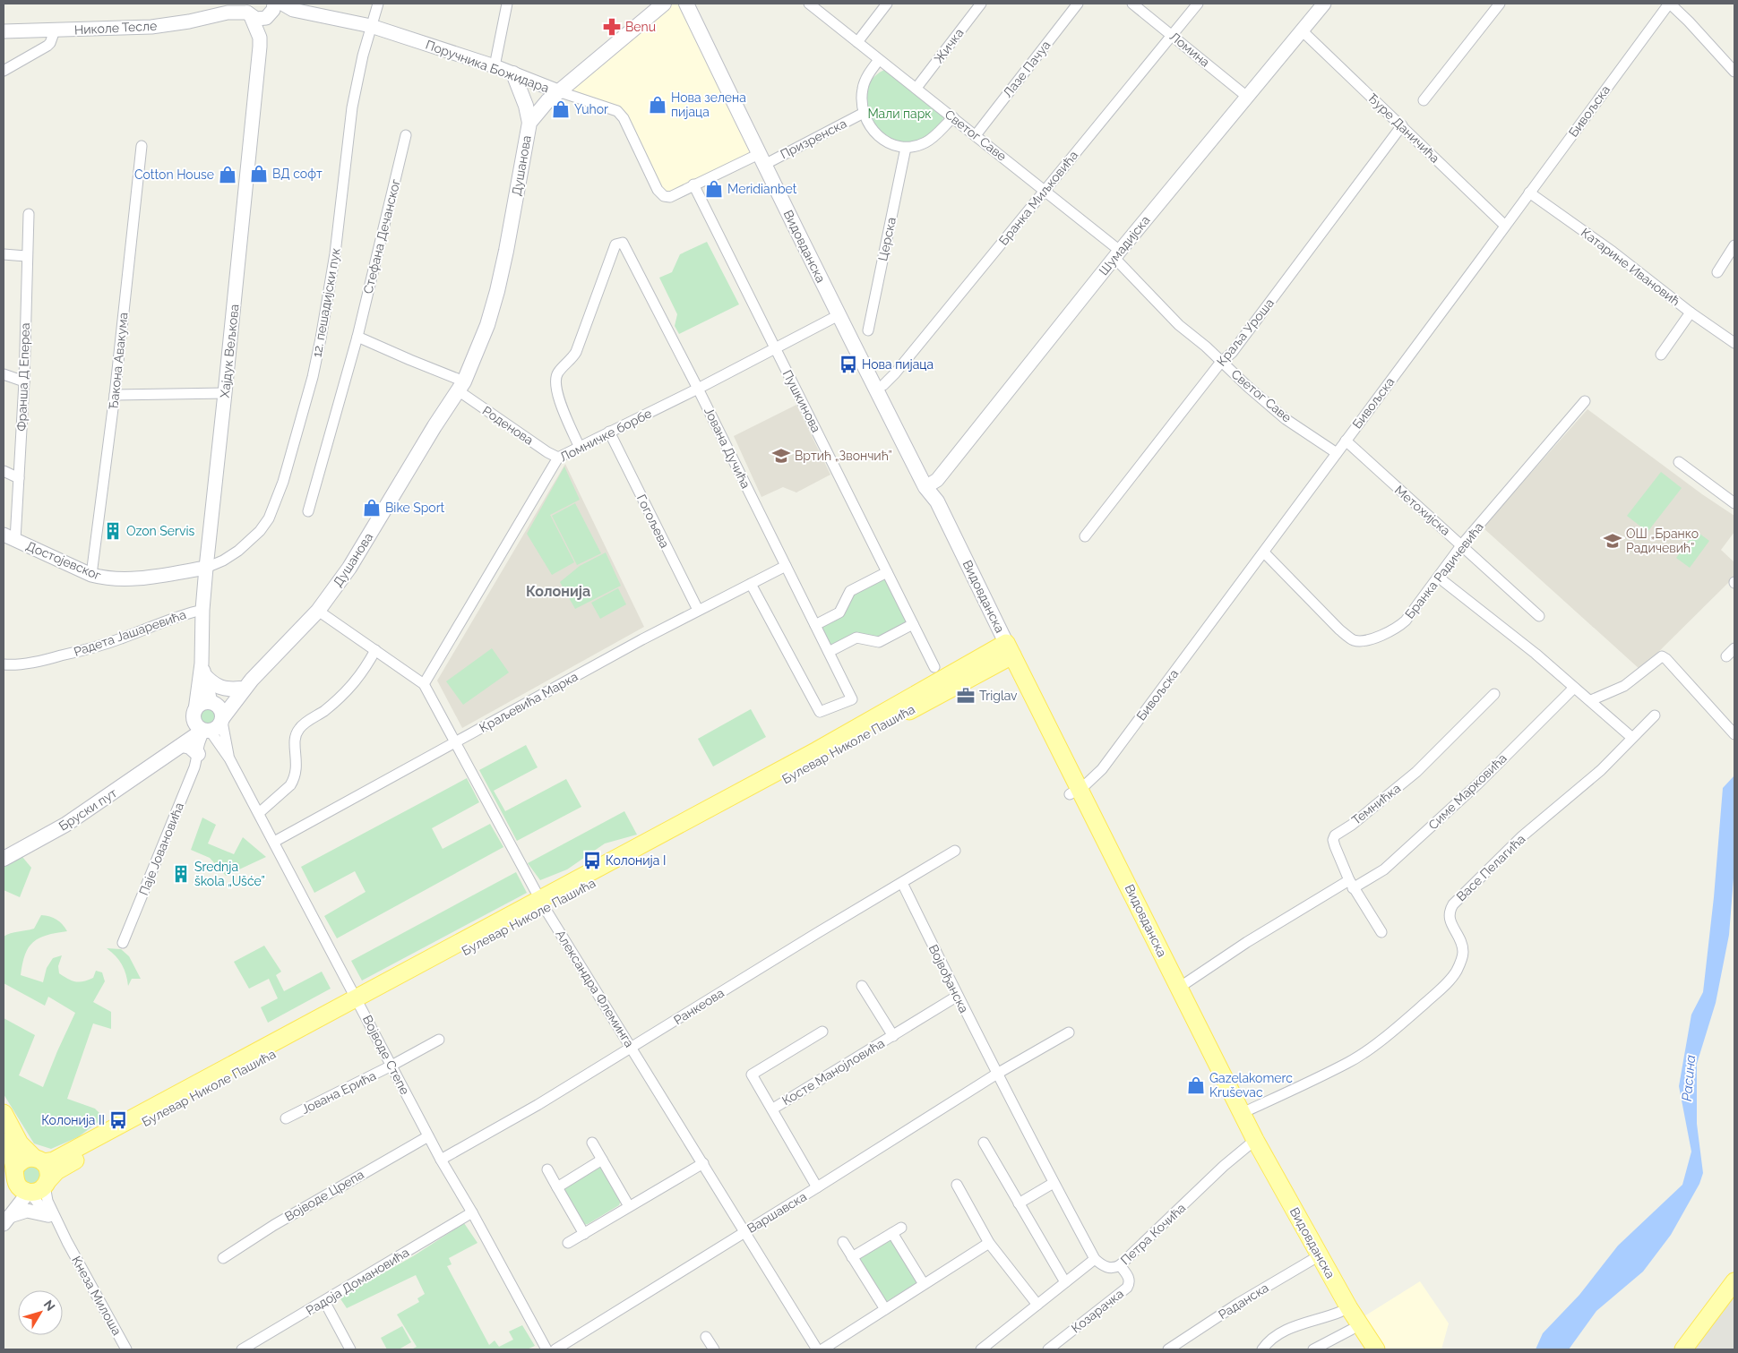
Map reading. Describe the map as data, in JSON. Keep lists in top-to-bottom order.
{
  "streets": {
    "main road": [
      "Душанова",
      "Видовданска",
      "Булевар Николе Пашића",
      "Бруски пут",
      "Кнеза Милоша"
    ],
    "street": [
      "Николе Тесле",
      "Жичка",
      "Ломина",
      "Поручника Божидара",
      "Лазе Пачуа",
      "Бивољска",
      "Ђуре Даничића",
      "Светог Саве",
      "Призренска",
      "Бранка Миљковића",
      "Стефана Дечанског",
      "Церска",
      "Шумадијска",
      "Катарине Ивановић",
      "12. пешадијски пук",
      "Краља Уроша",
      "Хајдук Вељкова",
      "Ђакона Авакума",
      "Франша Д Епереа",
      "Пушкинова",
      "Роденова",
      "Ломничке борбе",
      "Јована Дучића",
      "Метохијска",
      "Гогољева",
      "Достојевског",
      "Бранка Радичевића",
      "Радета Јашаревића",
      "Краљевића Марка",
      "Симе Марковића",
      "Темнићка",
      "Паје Јовановића",
      "Васе Пелагића",
      "Војвођанска",
      "Александра Флеминга",
      "Ранкеова",
      "Војводе Степе",
      "Косте Манојловића",
      "Јована Ерића",
      "Војводе Црепа",
      "Варшавска",
      "Петра Кочића",
      "Радоја Домановића",
      "Раданска",
      "Козарачка"
    ]
  },
  "crossings": [
    ["Николе Тесле", "Хајдук Вељкова"],
    ["Жичка", "Светог Саве"],
    ["Ломина", "Бранка Миљковића"],
    ["Ломина", "Шумадијска"],
    ["Поручника Божидара", "Призренска"],
    ["Поручника Божидара", "Душанова"],
    ["Поручника Божидара", "Видовданска"],
    ["Поручника Божидара", "12. пешадијски пук"],
    ["Поручника Божидара", "Хајдук Вељкова"],
    ["Поручника Божидара", "Пушкинова"],
    ["Лазе Пачуа", "Светог Саве"],
    ["Бивољска", "Ђуре Даничића"],
    ["Бивољска", "Светог Саве"],
    ["Бивољска", "Видовданска"],
    ["Бивољска", "Катарине Ивановић"],
    ["Бивољска", "Метохијска"],
    ["Бивољска", "Бранка Радичевића"],
    ["Ђуре Даничића", "Шумадијска"],
    ["Ђуре Даничића", "Краља Уроша"],
    ["Светог Саве", "Бранка Миљковића"],
    ["Светог Саве", "Шумадијска"],
    ["Светог Саве", "Краља Уроша"],
    ["Призренска", "Видовданска"],
    ["Душанова", "Роденова"],
    ["Душанова", "Бруски пут"],
    ["Душанова", "Паје Јовановића"],
    ["Душанова", "Александра Флеминга"],
    ["Душанова", "Војводе Степе"],
    ["Бранка Миљковића", "Видовданска"],
    ["Шумадијска", "Видовданска"],
    ["Видовданска", "Ломничке борбе"],
    ["Видовданска", "Булевар Николе Пашића"],
    ["Видовданска", "Симе Марковића"],
    ["Видовданска", "Васе Пелагића"],
    ["Видовданска", "Петра Кочића"],
    ["Видовданска", "Раданска"],
    ["12. пешадијски пук", "Хајдук Вељкова"],
    ["12. пешадијски пук", "Достојевског"],
    ["Хајдук Вељкова", "Достојевског"],
    ["Хајдук Вељкова", "Радета Јашаревића"],
    ["Ђакона Авакума", "Достојевског"],
    ["Франша Д Епереа", "Достојевског"],
    ["Пушкинова", "Ломничке борбе"],
    ["Роденова", "Ломничке борбе"],
    ["Ломничке борбе", "Јована Дучића"],
    ["Ломничке борбе", "Гогољева"],
    ["Ломничке борбе", "Александра Флеминга"],
    ["Јована Дучића", "Краљевића Марка"],
    ["Метохијска", "Бранка Радичевића"],
    ["Гогољева", "Краљевића Марка"],
    ["Краљевића Марка", "Александра Флеминга"],
    ["Краљевића Марка", "Војводе Степе"],
    ["Булевар Николе Пашића", "Александра Флеминга"],
    ["Булевар Николе Пашића", "Војводе Степе"],
    ["Булевар Николе Пашића", "Кнеза Милоша"],
    ["Симе Марковића", "Темнићка"],
    ["Бруски пут", "Паје Јовановића"],
    ["Бруски пут", "Војводе Степе"],
    ["Паје Јовановића", "Војводе Степе"],
    ["Војвођанска", "Ранкеова"],
    ["Војвођанска", "Косте Манојловића"],
    ["Војвођанска", "Варшавска"],
    ["Војвођанска", "Петра Кочића"],
    ["Александра Флеминга", "Ранкеова"],
    ["Александра Флеминга", "Варшавска"],
    ["Ранкеова", "Војводе Степе"],
    ["Војводе Степе", "Јована Ерића"],
    ["Војводе Степе", "Војводе Црепа"],
    ["Војводе Степе", "Радоја Домановића"],
    ["Косте Манојловића", "Варшавска"],
    ["Петра Кочића", "Козарачка"]
  ],
  "districts": ["Колонија"],
  "water": ["Расина"],
  "parks": ["Мали парк"],
  "places": {
    "pharmacy": ["Benu"],
    "shop": [
      "Нова зелена пијаца",
      "Yuhor",
      "ВД софт",
      "Cotton House",
      "Meridianbet",
      "Bike Sport",
      "Gazelakomerc Kruševac"
    ],
    "bus stop": ["Нова пијаца", "Колонија I", "Колонија II"],
    "school or university": ["Вртић „Звончић”", "ОШ „Бранко Радичевић”"],
    "building": ["Ozon Servis", "Srednja škola „Ušće”"],
    "office": ["Triglav"]
  },
  "north": "top right"
}
